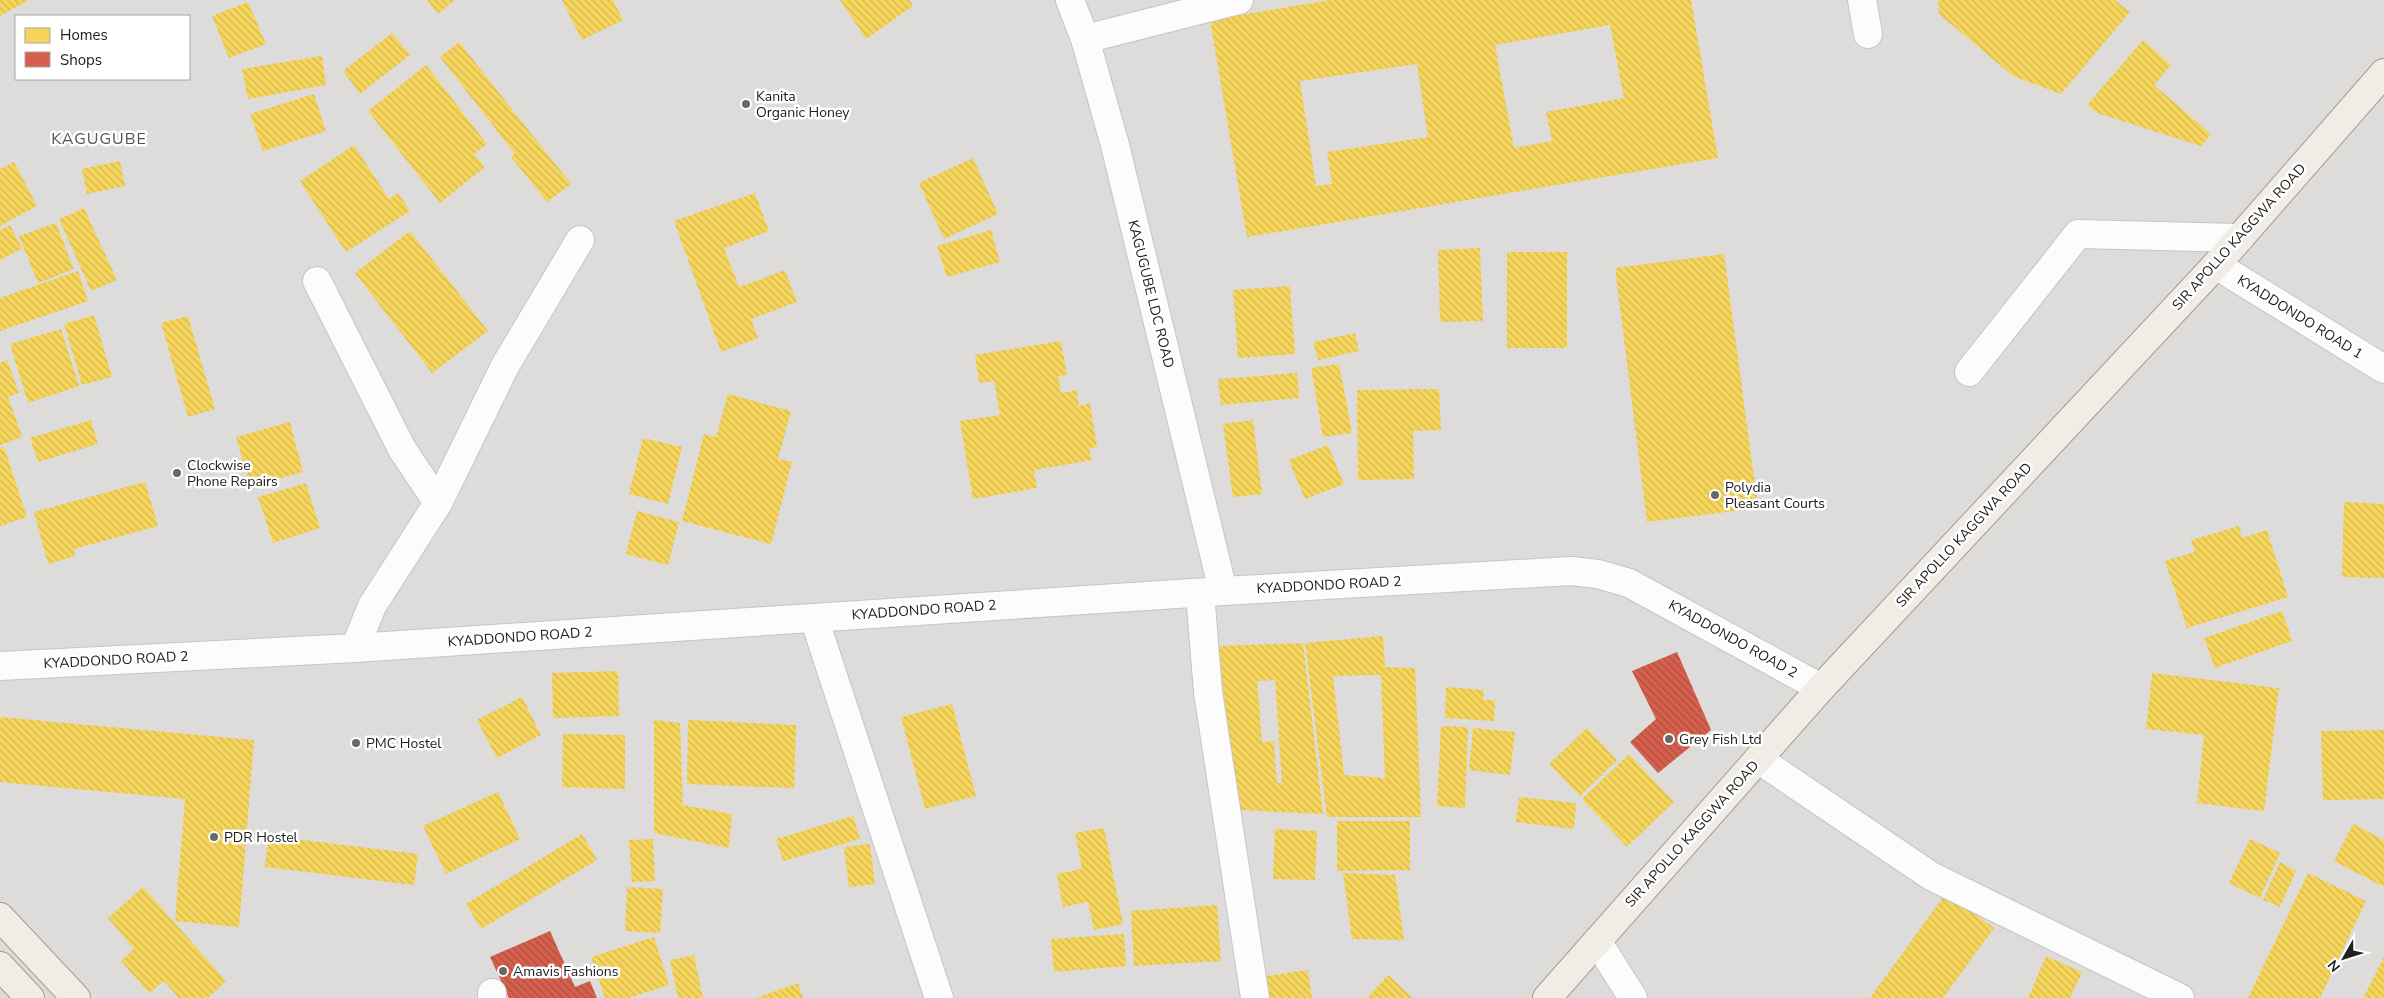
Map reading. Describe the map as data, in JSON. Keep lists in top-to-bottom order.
{
  "streets": {
    "main road": ["SIR APOLLO KAGGWA ROAD"],
    "street": ["KAGUGUBE LDC ROAD", "KYADDONDO ROAD 1", "KYADDONDO ROAD 2"]
  },
  "crossings": [
    ["SIR APOLLO KAGGWA ROAD", "KYADDONDO ROAD 1"],
    ["SIR APOLLO KAGGWA ROAD", "KYADDONDO ROAD 2"],
    ["KAGUGUBE LDC ROAD", "KYADDONDO ROAD 2"]
  ],
  "districts": ["KAGUGUBE"],
  "places": [
    "Kanita Organic Honey",
    "Clockwise Phone Repairs",
    "Polydia Pleasant Courts",
    "Grey Fish Ltd",
    "PMC Hostel",
    "PDR Hostel",
    "Amavis Fashions"
  ],
  "legend": ["Homes", "Shops"],
  "north": "bottom left"
}
